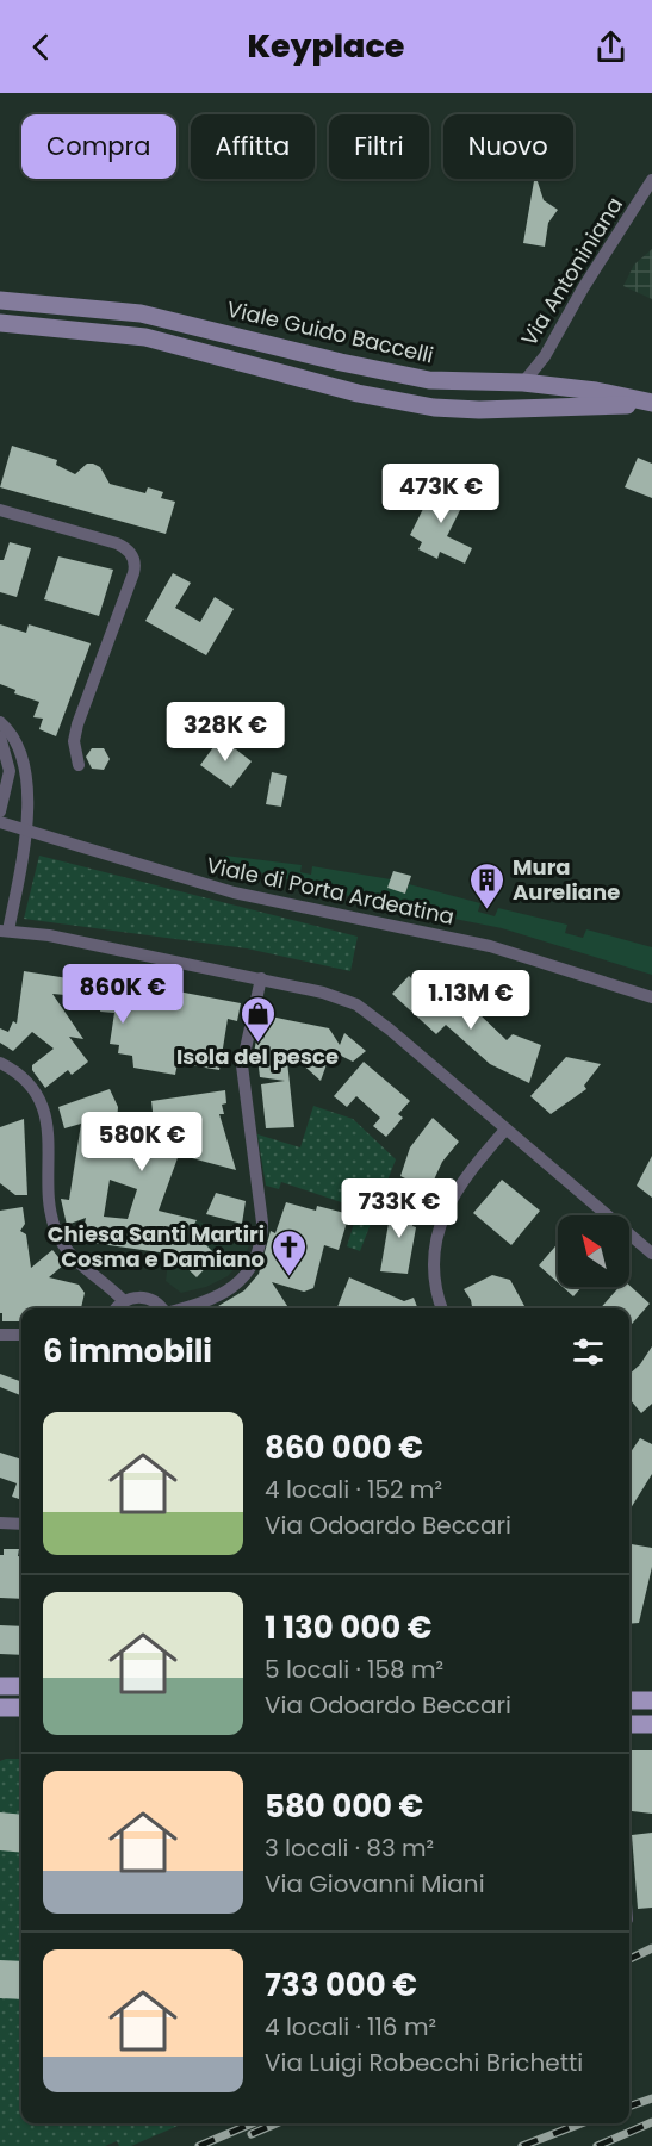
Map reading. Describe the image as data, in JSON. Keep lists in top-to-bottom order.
{
  "streets": {
    "street": ["Via Antoniniana", "Viale Guido Baccelli", "Viale di Porta Ardeatina"]
  },
  "crossings": [
    ["Via Antoniniana", "Viale Guido Baccelli"]
  ],
  "places": {
    "building": ["Mura Aureliane"],
    "shop": ["Isola del pesce"],
    "church": ["Chiesa Santi Martiri Cosma e Damiano"]
  },
  "north": "top left",
  "page": {
    "header": "Keyplace",
    "chip": [
      "Compra",
      "Affitta",
      "Filtri",
      "Nuovo"
    ],
    "price": [
      "473K €",
      "328K €",
      "860K €",
      "1.13M €",
      "580K €",
      "733K €"
    ],
    "heading": "6 immobili",
    "list": [
      {
        "name": "860 000 €",
        "note": "4 locali · 152 m² · Via Odoardo Beccari"
      },
      {
        "name": "1 130 000 €",
        "note": "5 locali · 158 m² · Via Odoardo Beccari"
      },
      {
        "name": "580 000 €",
        "note": "3 locali · 83 m² · Via Giovanni Miani"
      },
      {
        "name": "733 000 €",
        "note": "4 locali · 116 m² · Via Luigi Robecchi Brichetti"
      }
    ]
  }
}
